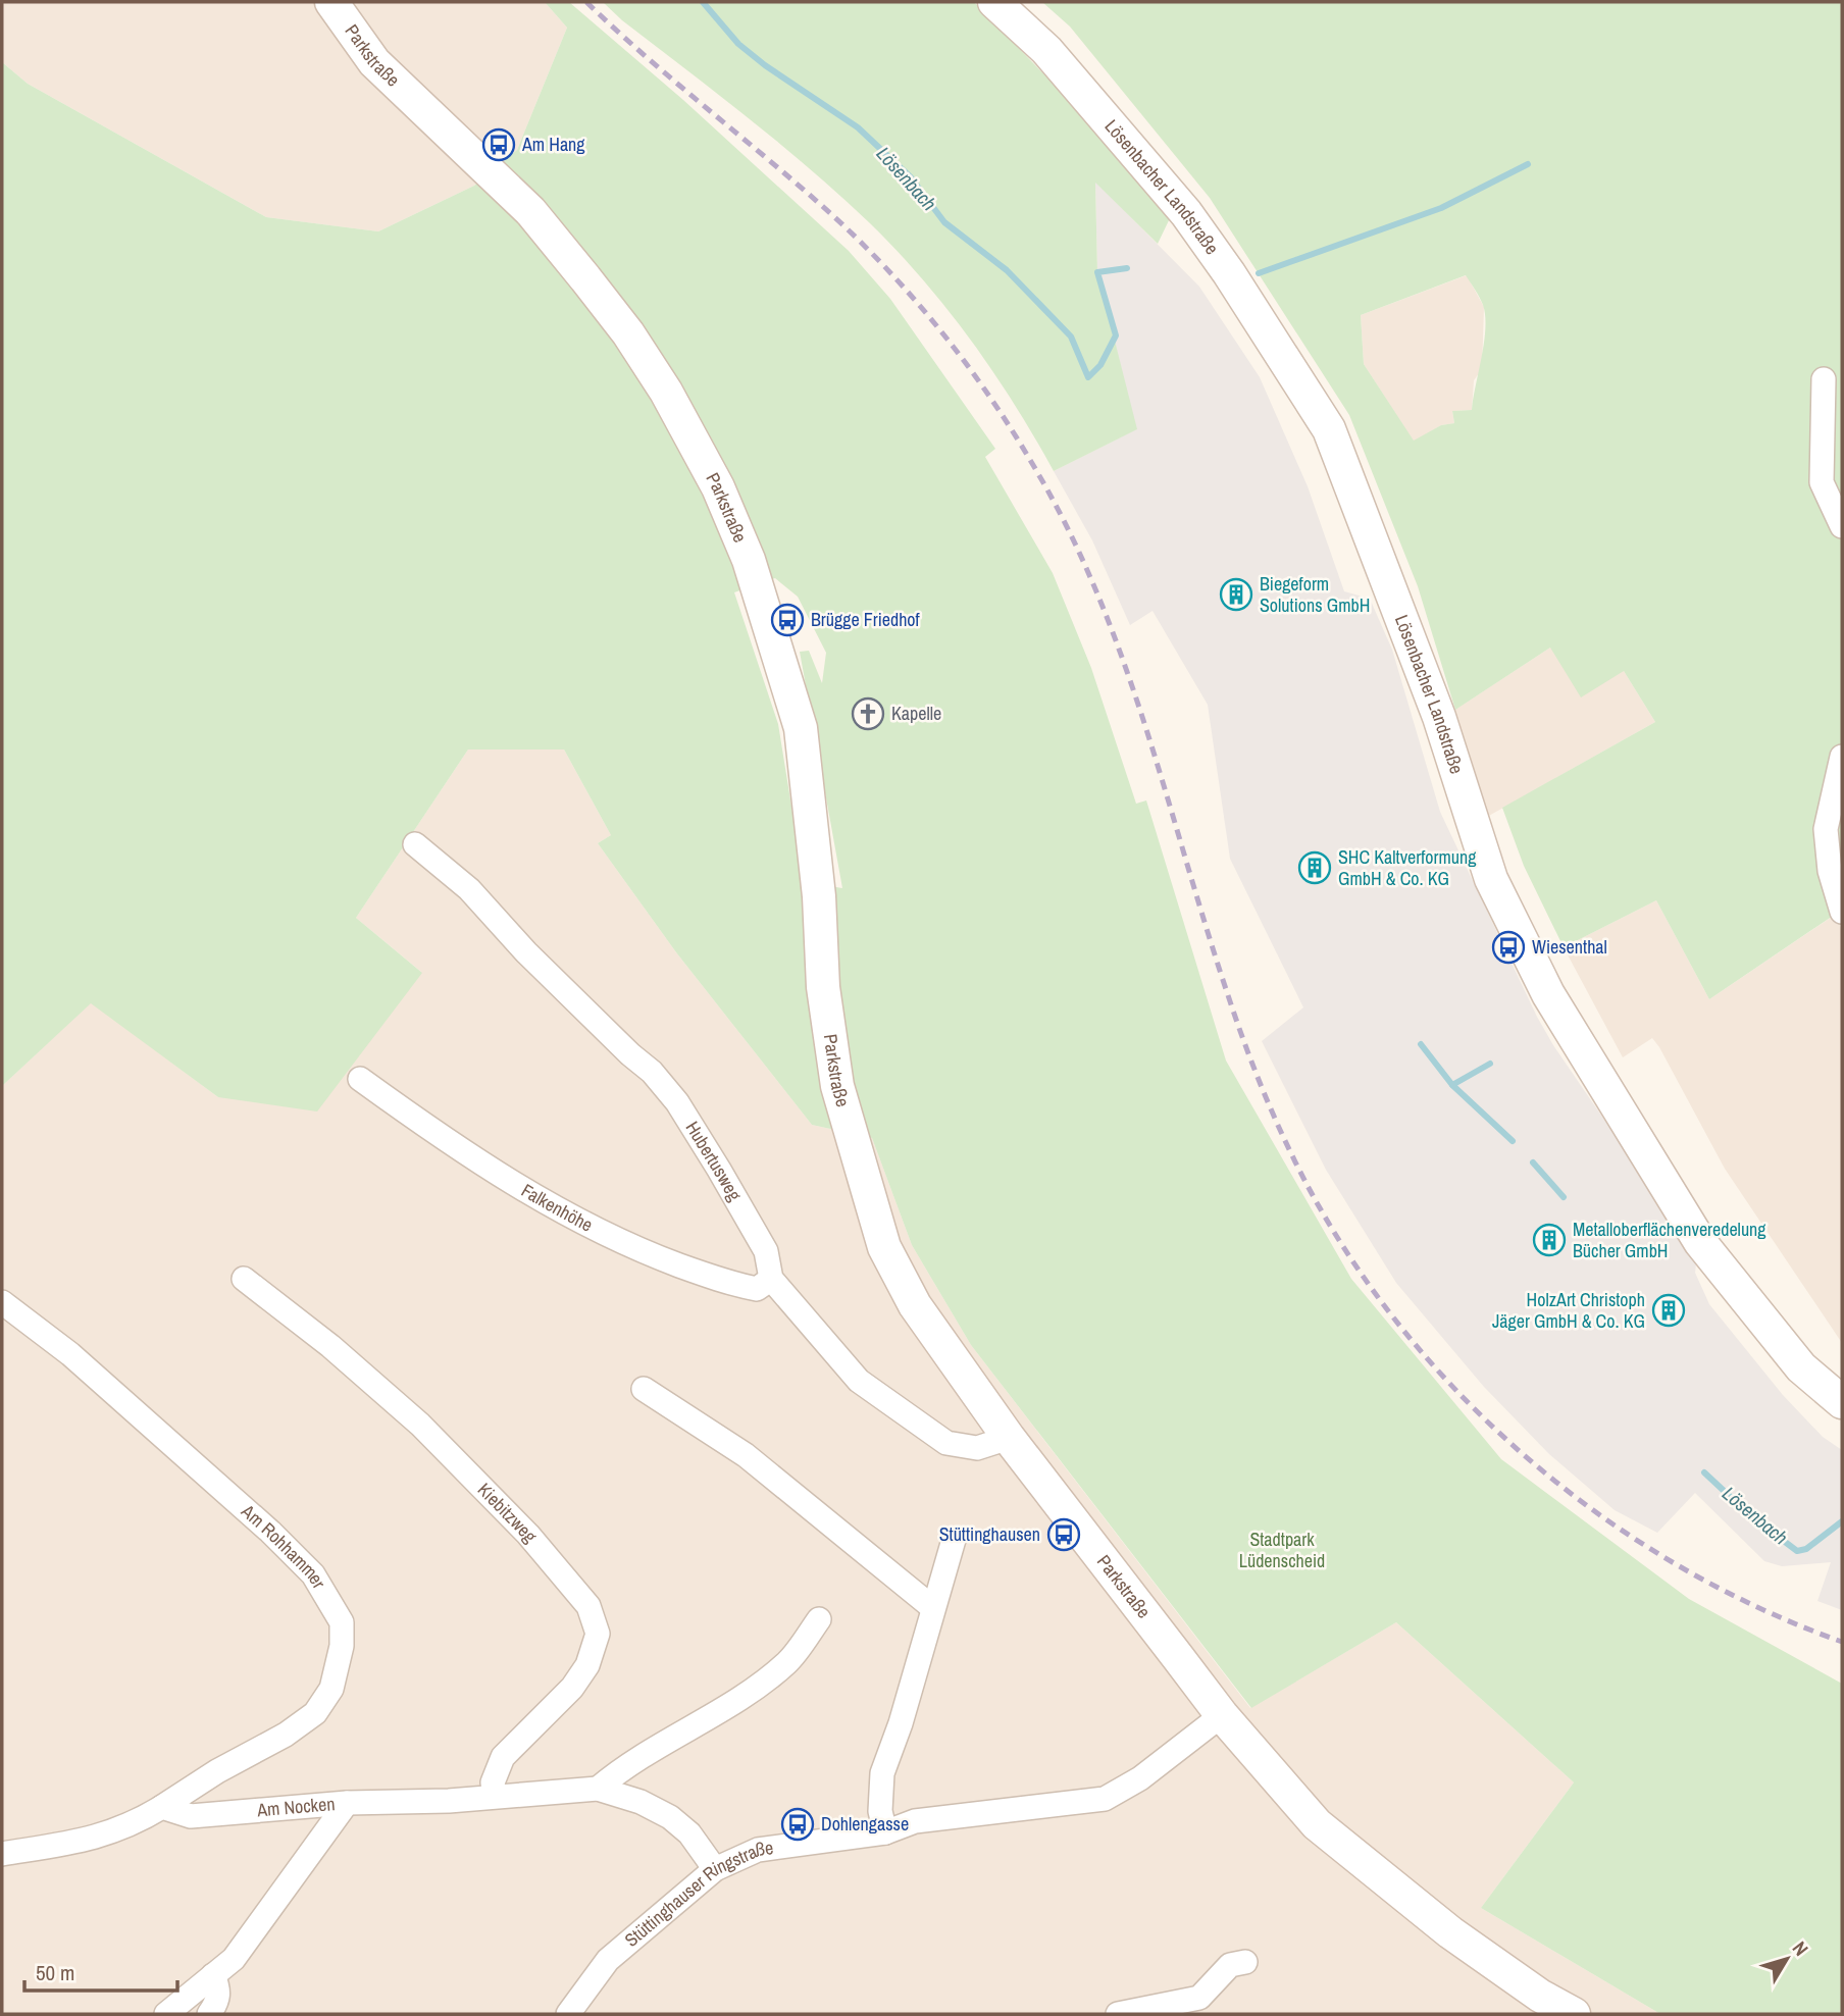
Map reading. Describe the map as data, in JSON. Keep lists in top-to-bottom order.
{
  "streets": {
    "street": [
      "Parkstraße",
      "Lösenbacher Landstraße",
      "Hubertusweg",
      "Falkenhöhe",
      "Kiebitzweg",
      "Am Rohhammer",
      "Am Nocken",
      "Stüttinghauser Ringstraße"
    ]
  },
  "crossings": [
    ["Parkstraße", "Hubertusweg"],
    ["Parkstraße", "Stüttinghauser Ringstraße"],
    ["Hubertusweg", "Falkenhöhe"],
    ["Kiebitzweg", "Am Nocken"],
    ["Am Rohhammer", "Am Nocken"],
    ["Am Nocken", "Stüttinghauser Ringstraße"]
  ],
  "water": ["Lösenbach"],
  "parks": ["Stadtpark Lüdenscheid"],
  "places": {
    "bus stop": [
      "Am Hang",
      "Brügge Friedhof",
      "Wiesenthal",
      "Stüttinghausen",
      "Dohlengasse"
    ],
    "building": [
      "Biegeform Solutions GmbH",
      "SHC Kaltverformung GmbH & Co. KG",
      "Metalloberflächenveredelung Bücher GmbH",
      "HolzArt Christoph Jäger GmbH & Co. KG"
    ],
    "church": ["Kapelle"]
  },
  "scale_bar": "50 m",
  "north": "top right"
}
